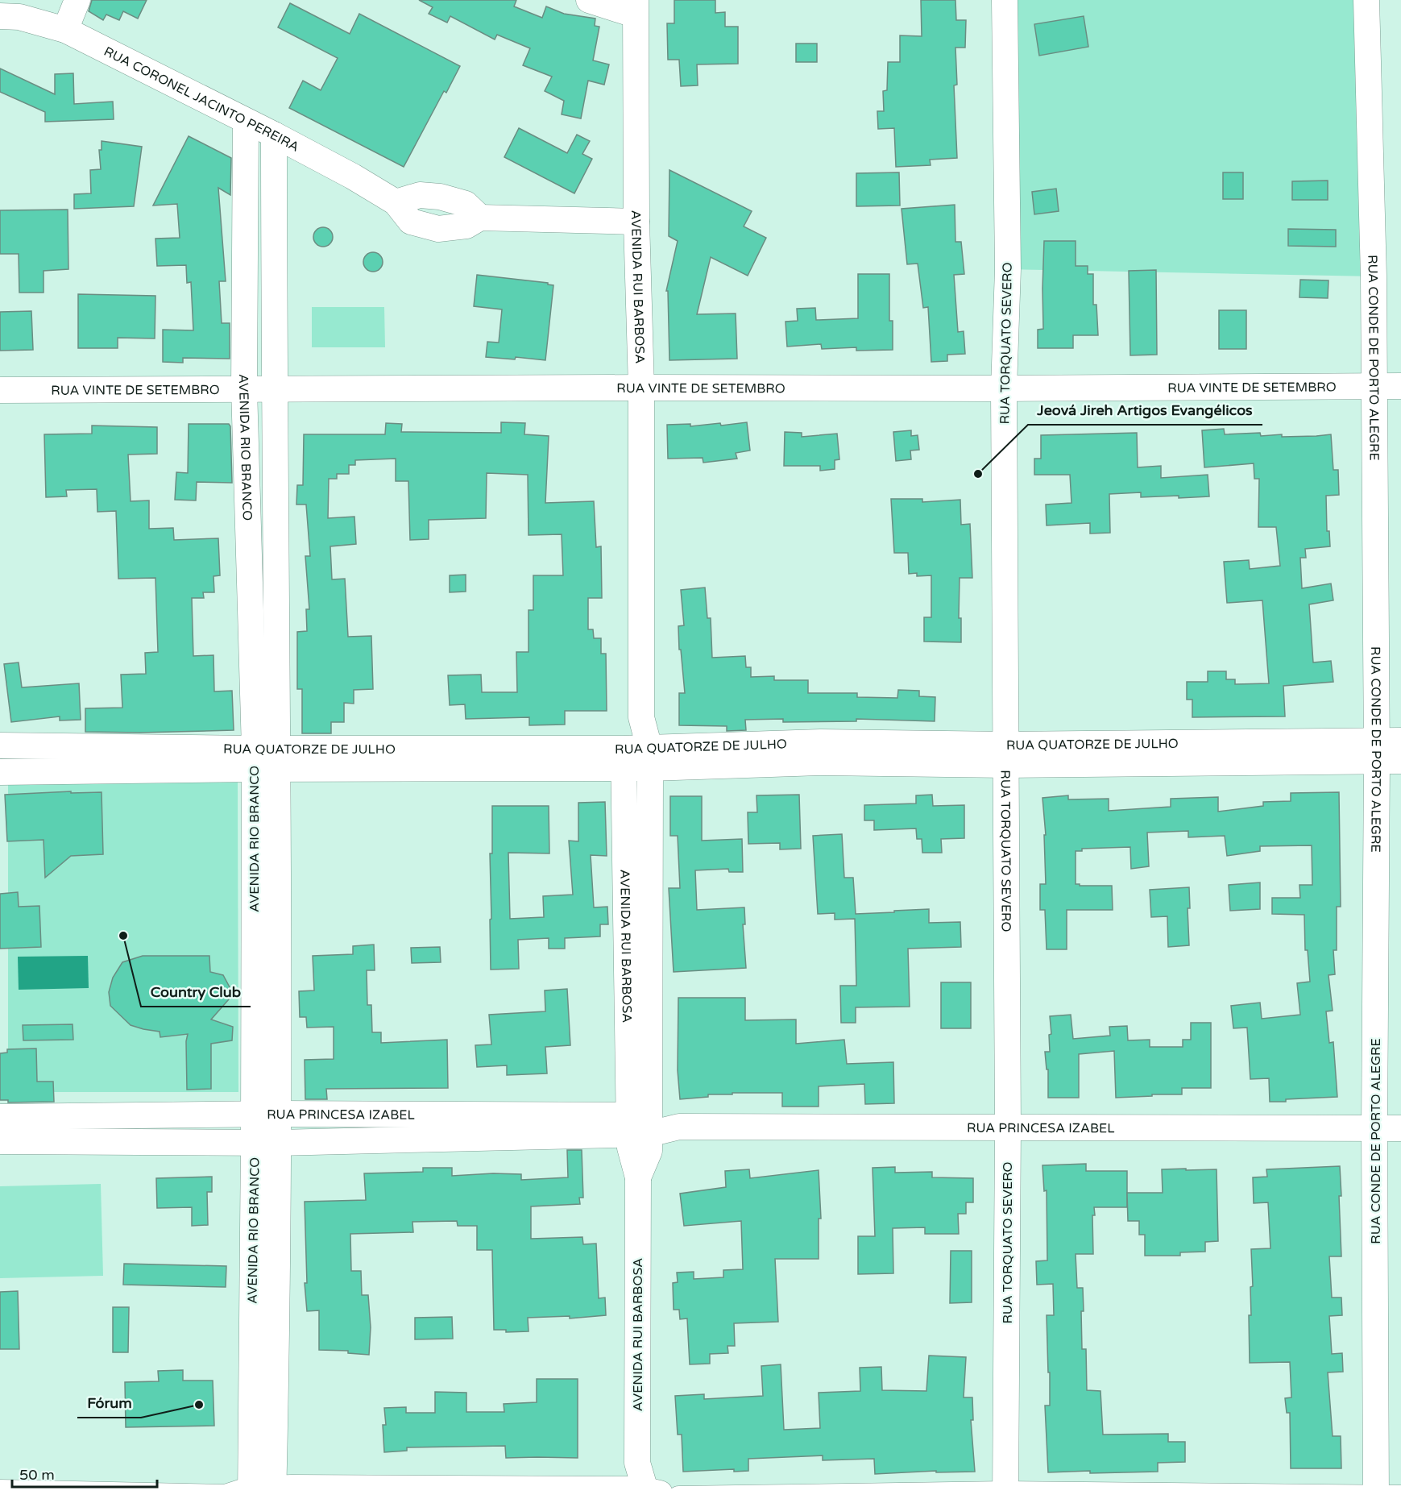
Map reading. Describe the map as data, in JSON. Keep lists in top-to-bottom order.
{
  "streets": {
    "street": [
      "RUA CORONEL JACINTO PEREIRA",
      "AVENIDA RUI BARBOSA",
      "RUA TORQUATO SEVERO",
      "RUA CONDE DE PORTO ALEGRE",
      "RUA VINTE DE SETEMBRO",
      "AVENIDA RIO BRANCO",
      "RUA QUATORZE DE JULHO",
      "RUA PRINCESA IZABEL"
    ]
  },
  "crossings": [
    ["RUA CORONEL JACINTO PEREIRA", "AVENIDA RUI BARBOSA"],
    ["RUA CORONEL JACINTO PEREIRA", "AVENIDA RIO BRANCO"],
    ["AVENIDA RUI BARBOSA", "RUA VINTE DE SETEMBRO"],
    ["AVENIDA RUI BARBOSA", "RUA QUATORZE DE JULHO"],
    ["AVENIDA RUI BARBOSA", "RUA PRINCESA IZABEL"],
    ["RUA TORQUATO SEVERO", "RUA VINTE DE SETEMBRO"],
    ["RUA TORQUATO SEVERO", "RUA QUATORZE DE JULHO"],
    ["RUA TORQUATO SEVERO", "RUA PRINCESA IZABEL"],
    ["RUA CONDE DE PORTO ALEGRE", "RUA VINTE DE SETEMBRO"],
    ["RUA CONDE DE PORTO ALEGRE", "RUA QUATORZE DE JULHO"],
    ["RUA CONDE DE PORTO ALEGRE", "RUA PRINCESA IZABEL"],
    ["RUA VINTE DE SETEMBRO", "AVENIDA RIO BRANCO"],
    ["AVENIDA RIO BRANCO", "RUA QUATORZE DE JULHO"],
    ["AVENIDA RIO BRANCO", "RUA PRINCESA IZABEL"]
  ],
  "places": ["Jeová Jireh Artigos Evangélicos", "Country Club", "Fórum"],
  "scale_bar": "50 m"
}
